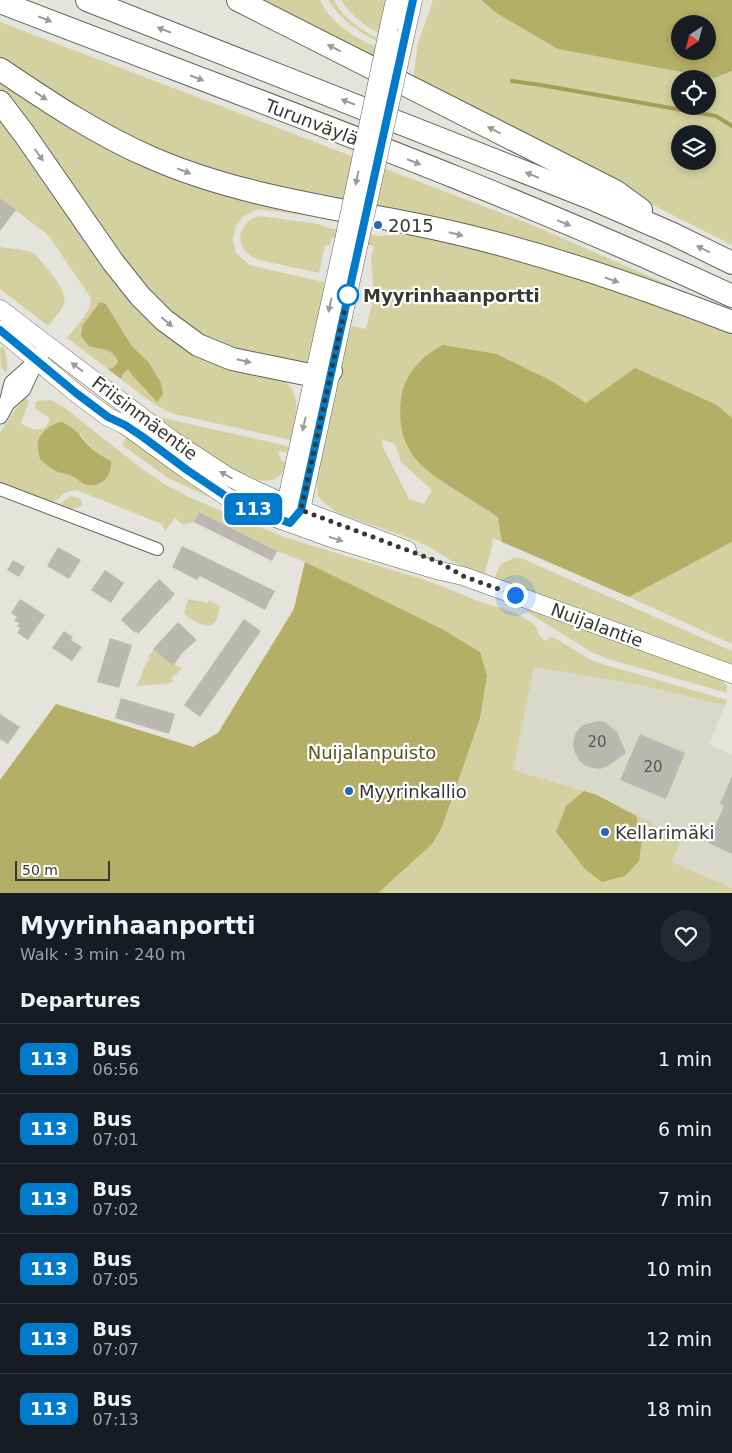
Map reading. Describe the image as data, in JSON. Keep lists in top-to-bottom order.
{
  "streets": {
    "highway": ["Turunväylä"],
    "main road": ["Friisinmäentie", "Nuijalantie"]
  },
  "crossings": [
    ["Friisinmäentie", "Nuijalantie"]
  ],
  "parks": ["Nuijalanpuisto"],
  "places": [
    "2015",
    "Myyrinhaanportti",
    "Myyrinkallio",
    "Kellarimäki"
  ],
  "lines": ["bus line 113"],
  "house_numbers": ["20", "20"],
  "scale_bar": "50 m",
  "north": "bottom left",
  "page": {
    "on_map": "113",
    "scale": "50 m",
    "heading": [
      ["Myyrinhaanportti", "Walk · 3 min · 240 m"],
      "Departures"
    ],
    "list": [
      {
        "mark": "113",
        "name": "Bus",
        "note": "06:56",
        "value": "1 min"
      },
      {
        "mark": "113",
        "name": "Bus",
        "note": "07:01",
        "value": "6 min"
      },
      {
        "mark": "113",
        "name": "Bus",
        "note": "07:02",
        "value": "7 min"
      },
      {
        "mark": "113",
        "name": "Bus",
        "note": "07:05",
        "value": "10 min"
      },
      {
        "mark": "113",
        "name": "Bus",
        "note": "07:07",
        "value": "12 min"
      },
      {
        "mark": "113",
        "name": "Bus",
        "note": "07:13",
        "value": "18 min"
      }
    ]
  }
}
